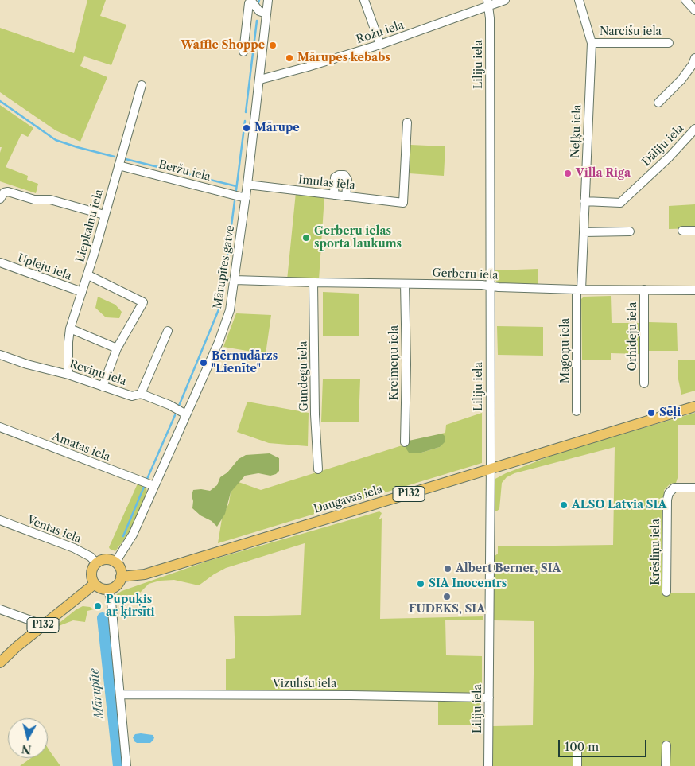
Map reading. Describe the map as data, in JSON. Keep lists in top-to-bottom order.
{
  "streets": {
    "main road": ["P132", "Daugavas iela"],
    "street": [
      "Narcišu iela",
      "Rožu iela",
      "Liliju iela",
      "Neļķu iela",
      "Dāliju iela",
      "Beržu iela",
      "Imulas iela",
      "Liepkalnu iela",
      "Upleju iela",
      "Mārupītes gatve",
      "Gerberu iela",
      "Orhideju iela",
      "Magoņu iela",
      "Kreimeņu iela",
      "Reviņu iela",
      "Gundegu iela",
      "Amatas iela",
      "Ventas iela",
      "Krēsliņu iela",
      "Vizulīšu iela"
    ]
  },
  "crossings": [
    ["Narcišu iela", "Neļķu iela"],
    ["Rožu iela", "Liliju iela"],
    ["Rožu iela", "Mārupītes gatve"],
    ["Liliju iela", "Gerberu iela"],
    ["Liliju iela", "Daugavas iela"],
    ["Liliju iela", "Vizulīšu iela"],
    ["Neļķu iela", "Dāliju iela"],
    ["Neļķu iela", "Gerberu iela"],
    ["Neļķu iela", "Magoņu iela"],
    ["Beržu iela", "Liepkalnu iela"],
    ["Beržu iela", "Mārupītes gatve"],
    ["Imulas iela", "Mārupītes gatve"],
    ["Liepkalnu iela", "Upleju iela"],
    ["Liepkalnu iela", "Reviņu iela"],
    ["Mārupītes gatve", "Gerberu iela"],
    ["Mārupītes gatve", "Reviņu iela"],
    ["Mārupītes gatve", "Amatas iela"],
    ["Mārupītes gatve", "P132"],
    ["Mārupītes gatve", "Daugavas iela"],
    ["Mārupītes gatve", "Ventas iela"],
    ["Gerberu iela", "Orhideju iela"],
    ["Gerberu iela", "Magoņu iela"],
    ["Gerberu iela", "Kreimeņu iela"],
    ["Gerberu iela", "Gundegu iela"],
    ["P132", "Daugavas iela"],
    ["P132", "Ventas iela"],
    ["Daugavas iela", "Ventas iela"]
  ],
  "water": ["Mārupīte"],
  "places": [
    "Waffle Shoppe",
    "Mārupes kebabs",
    "Mārupe",
    "Villa Riga",
    "Gerberu ielas sporta laukums",
    "Bērnudārzs \"Lienīte\"",
    "Sēļi",
    "ALSO Latvia SIA",
    "Albert Berner, SIA",
    "SIA Inocentrs",
    "FUDEKS, SIA",
    "Pupuķis ar ķirsīti"
  ],
  "scale_bar": "100 m",
  "north": "bottom"
}
